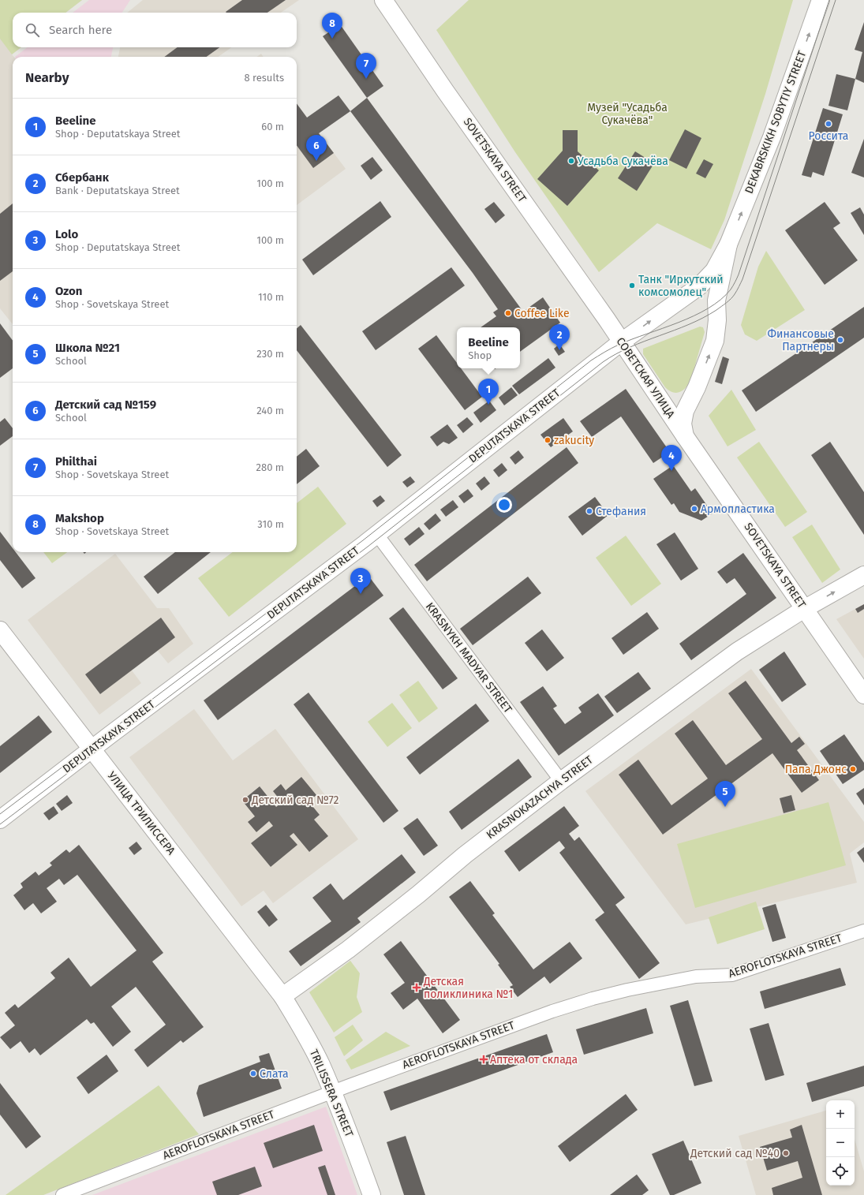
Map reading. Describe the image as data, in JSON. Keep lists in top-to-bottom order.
{
  "streets": {
    "main road": [
      "DEKABRSKIKH SOBYTIY STREET",
      "SOVETSKAYA STREET",
      "СОВЕТСКАЯ УЛИЦА",
      "DEPUTATSKAYA STREET",
      "KRASNOKAZACHYA STREET",
      "УЛИЦА ТРИЛИССЕРА",
      "TRILISSERA STREET"
    ],
    "street": ["KRASNYKH MADYAR STREET", "AEROFLOTSKAYA STREET"]
  },
  "crossings": [
    ["DEKABRSKIKH SOBYTIY STREET", "DEPUTATSKAYA STREET"],
    ["SOVETSKAYA STREET", "СОВЕТСКАЯ УЛИЦА"],
    ["SOVETSKAYA STREET", "KRASNOKAZACHYA STREET"],
    ["СОВЕТСКАЯ УЛИЦА", "DEPUTATSKAYA STREET"],
    ["DEPUTATSKAYA STREET", "KRASNYKH MADYAR STREET"],
    ["DEPUTATSKAYA STREET", "УЛИЦА ТРИЛИССЕРА"],
    ["KRASNYKH MADYAR STREET", "KRASNOKAZACHYA STREET"],
    ["KRASNOKAZACHYA STREET", "УЛИЦА ТРИЛИССЕРА"],
    ["KRASNOKAZACHYA STREET", "TRILISSERA STREET"],
    ["УЛИЦА ТРИЛИССЕРА", "TRILISSERA STREET"],
    ["AEROFLOTSKAYA STREET", "TRILISSERA STREET"]
  ],
  "one_way": ["DEKABRSKIKH SOBYTIY STREET"],
  "parks": ["Музей \"Усадьба Сукачёва\""],
  "places": {
    "other": [
      "Россита",
      "Усадьба Сукачёва",
      "Танк \"Иркутский комсомолец\"",
      "Coffee Like",
      "Финансовые Партнеры",
      "zakucity",
      "Армопластика",
      "Стефания",
      "Папа Джонс",
      "Детский сад №72",
      "Слата",
      "Детский сад №40"
    ],
    "health": ["Детская поликлиника №1", "Аптека от склада"]
  },
  "page": {
    "pins": [
      "8",
      "7",
      "6",
      "2",
      "1",
      "4",
      "3",
      "5"
    ],
    "search": "Search here",
    "heading": ["Nearby", "8 results"],
    "list": [
      {
        "mark": "1",
        "name": "Beeline",
        "note": "Shop · Deputatskaya Street",
        "value": "60 m"
      },
      {
        "mark": "2",
        "name": "Сбербанк",
        "note": "Bank · Deputatskaya Street",
        "value": "100 m"
      },
      {
        "mark": "3",
        "name": "Lolo",
        "note": "Shop · Deputatskaya Street",
        "value": "100 m"
      },
      {
        "mark": "4",
        "name": "Ozon",
        "note": "Shop · Sovetskaya Street",
        "value": "110 m"
      },
      {
        "mark": "5",
        "name": "Школа №21",
        "note": "School",
        "value": "230 m"
      },
      {
        "mark": "6",
        "name": "Детский сад №159",
        "note": "School",
        "value": "240 m"
      },
      {
        "mark": "7",
        "name": "Philthai",
        "note": "Shop · Sovetskaya Street",
        "value": "280 m"
      },
      {
        "mark": "8",
        "name": "Makshop",
        "note": "Shop · Sovetskaya Street",
        "value": "310 m"
      }
    ],
    "popup": ["Beeline", "Shop"],
    "map_buttons": ["+", "−"]
  }
}
